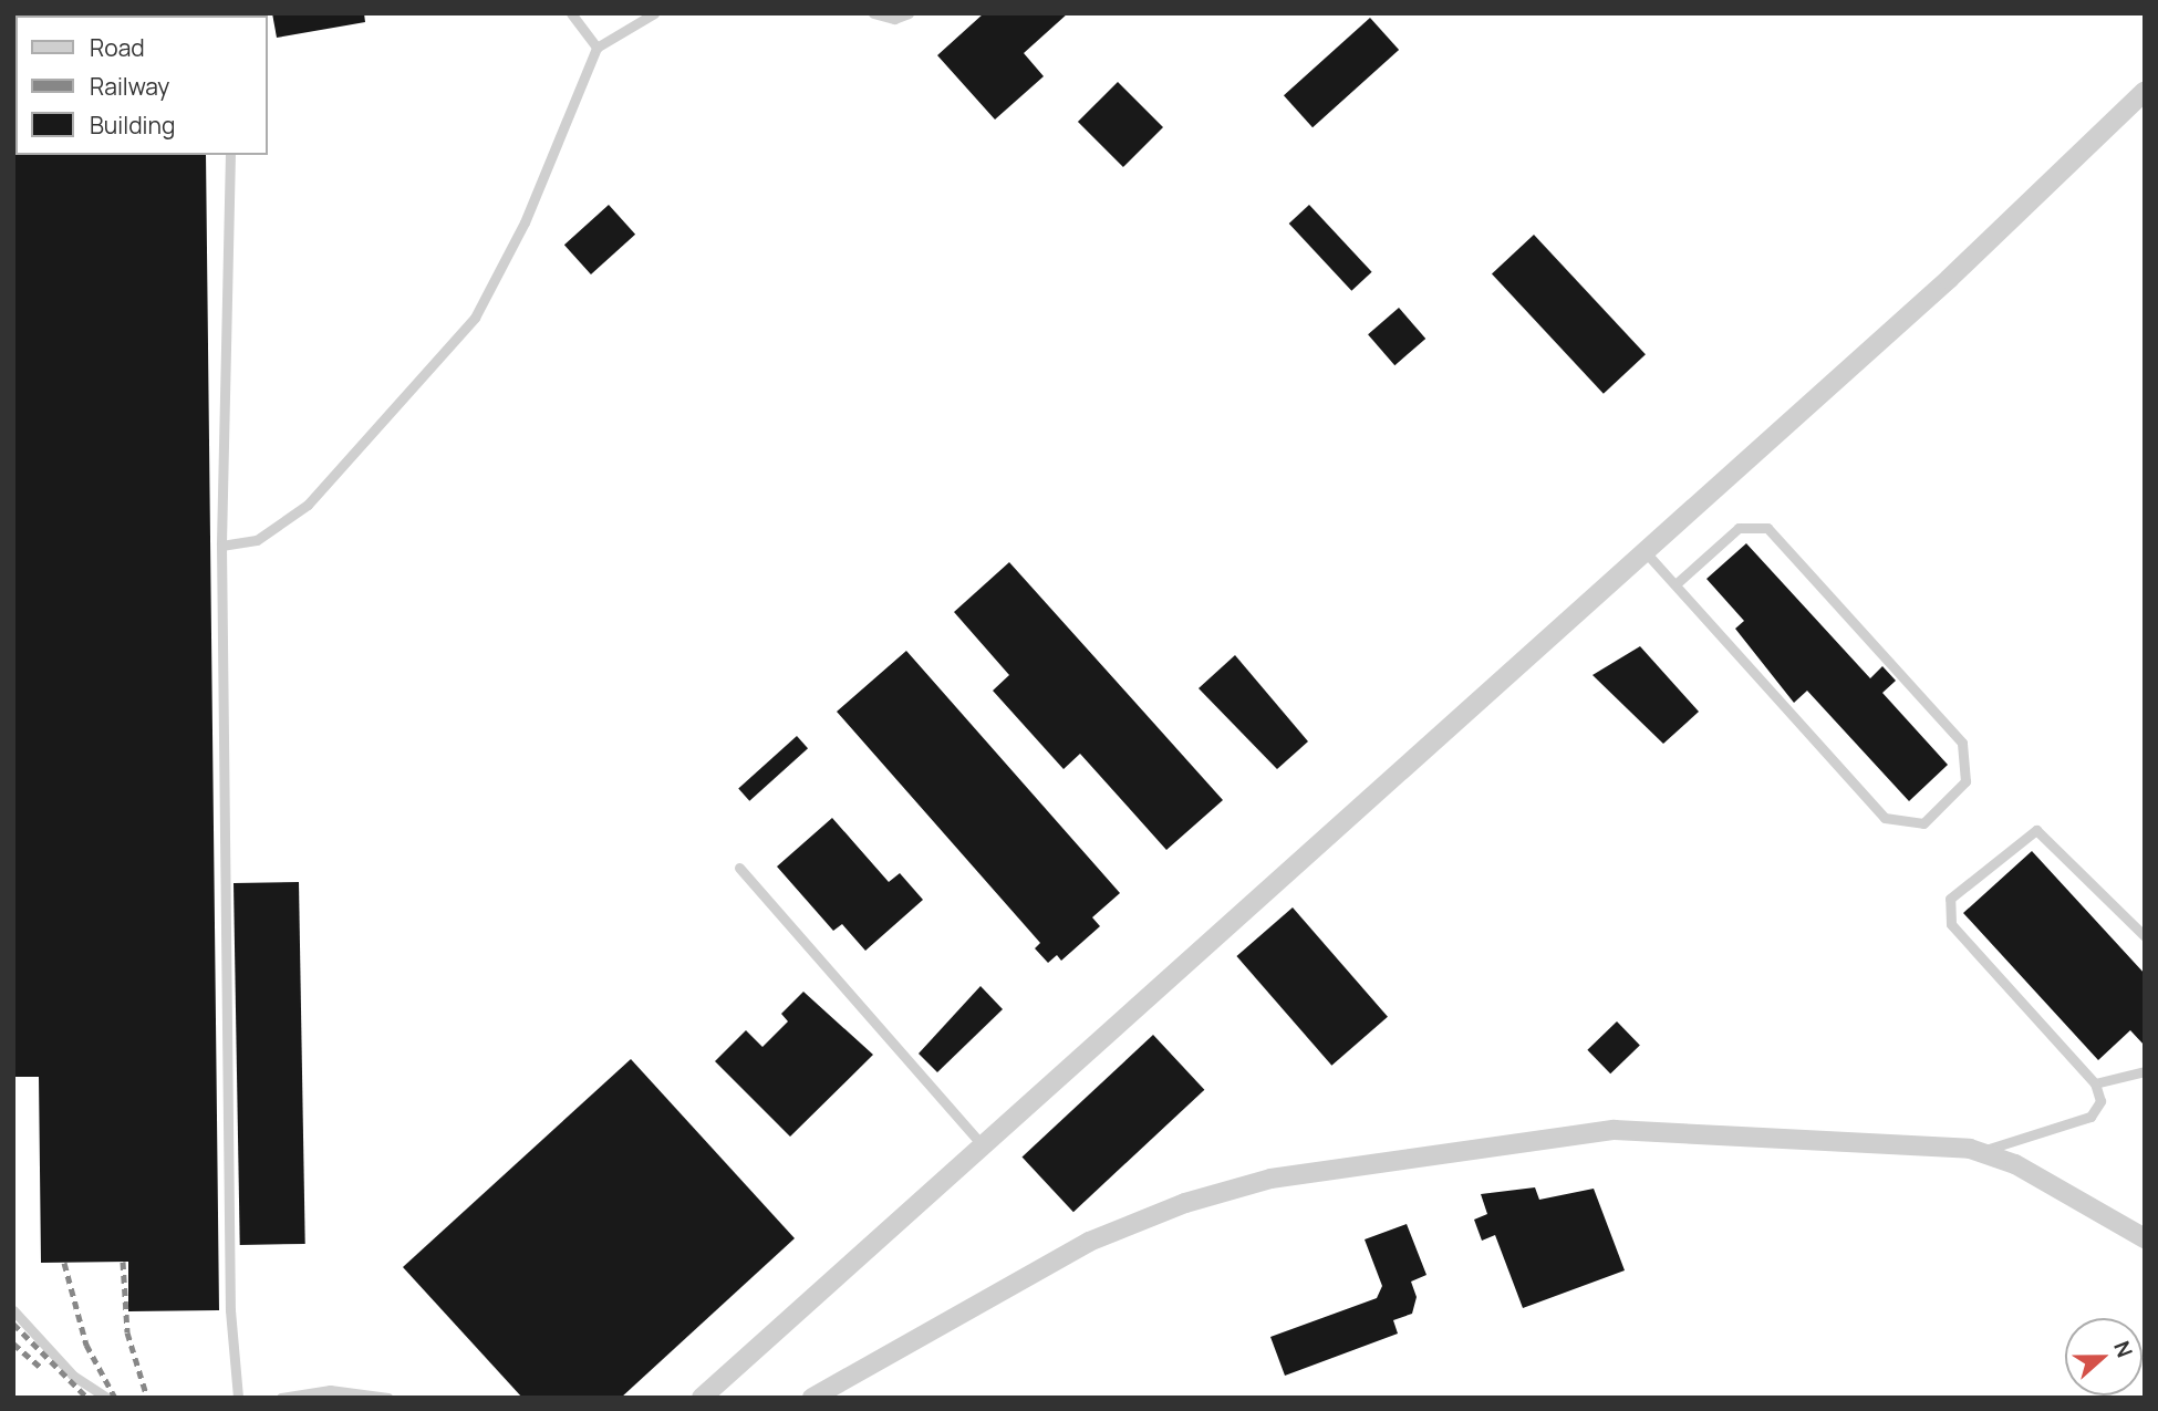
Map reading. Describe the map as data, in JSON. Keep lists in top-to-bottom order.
{
  "legend": ["Road", "Railway", "Building"],
  "north": "right"
}
